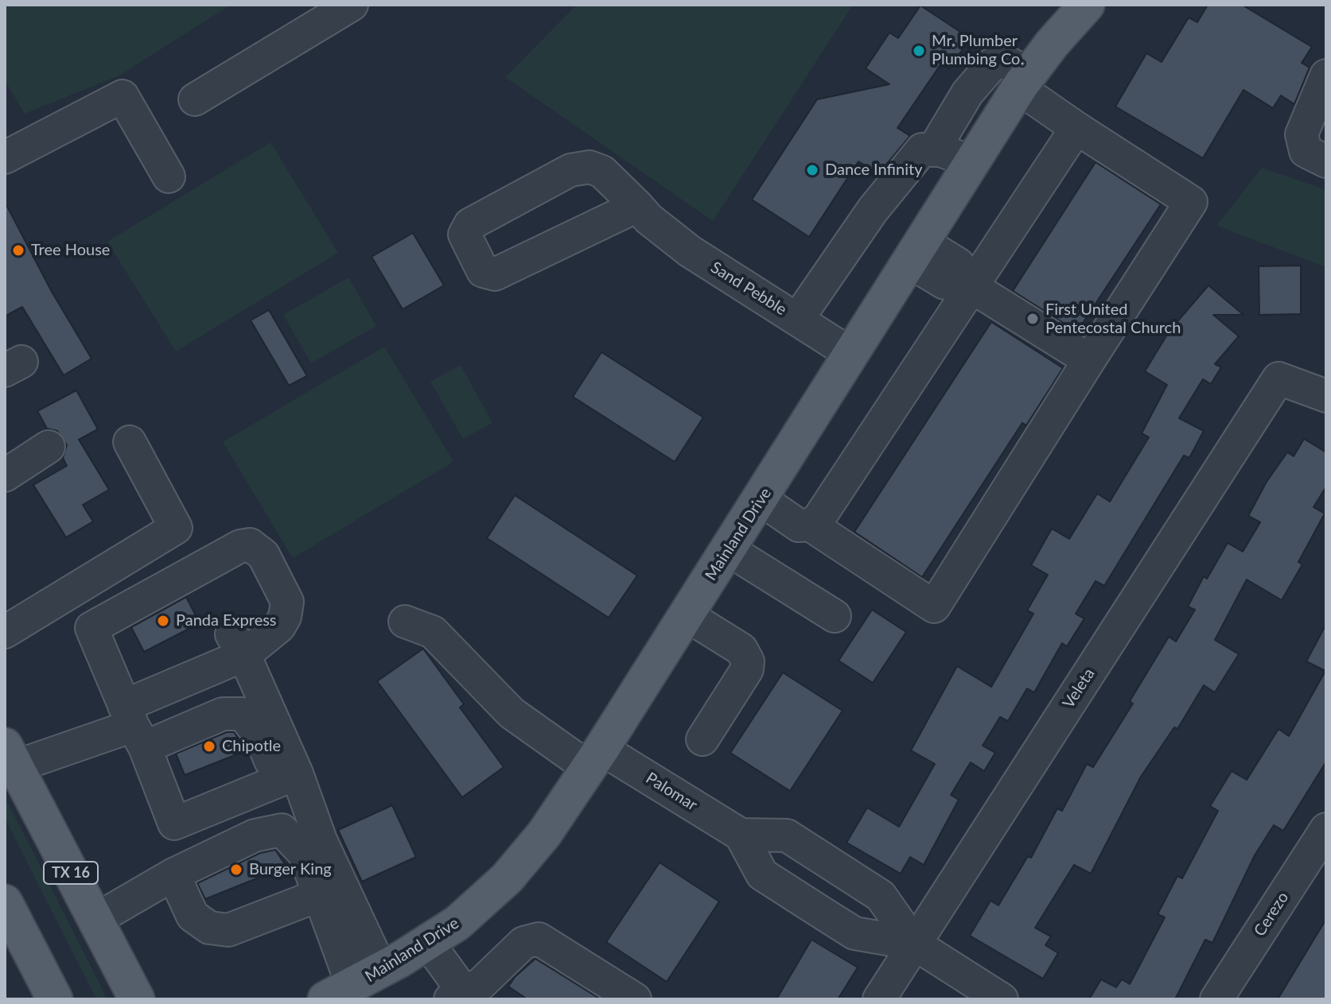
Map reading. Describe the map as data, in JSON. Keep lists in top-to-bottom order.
{
  "streets": {
    "main road": ["Mainland Drive", "TX 16"],
    "street": [
      "Sand Pebble",
      "Veleta",
      "Palomar",
      "Cerezo"
    ]
  },
  "crossings": [
    ["Sand Pebble", "Mainland Drive"],
    ["Mainland Drive", "Palomar"],
    ["Veleta", "Palomar"]
  ],
  "places": [
    "Mr. Plumber Plumbing Co.",
    "Dance Infinity",
    "Tree House",
    "First United Pentecostal Church",
    "Panda Express",
    "Chipotle",
    "Burger King"
  ]
}
